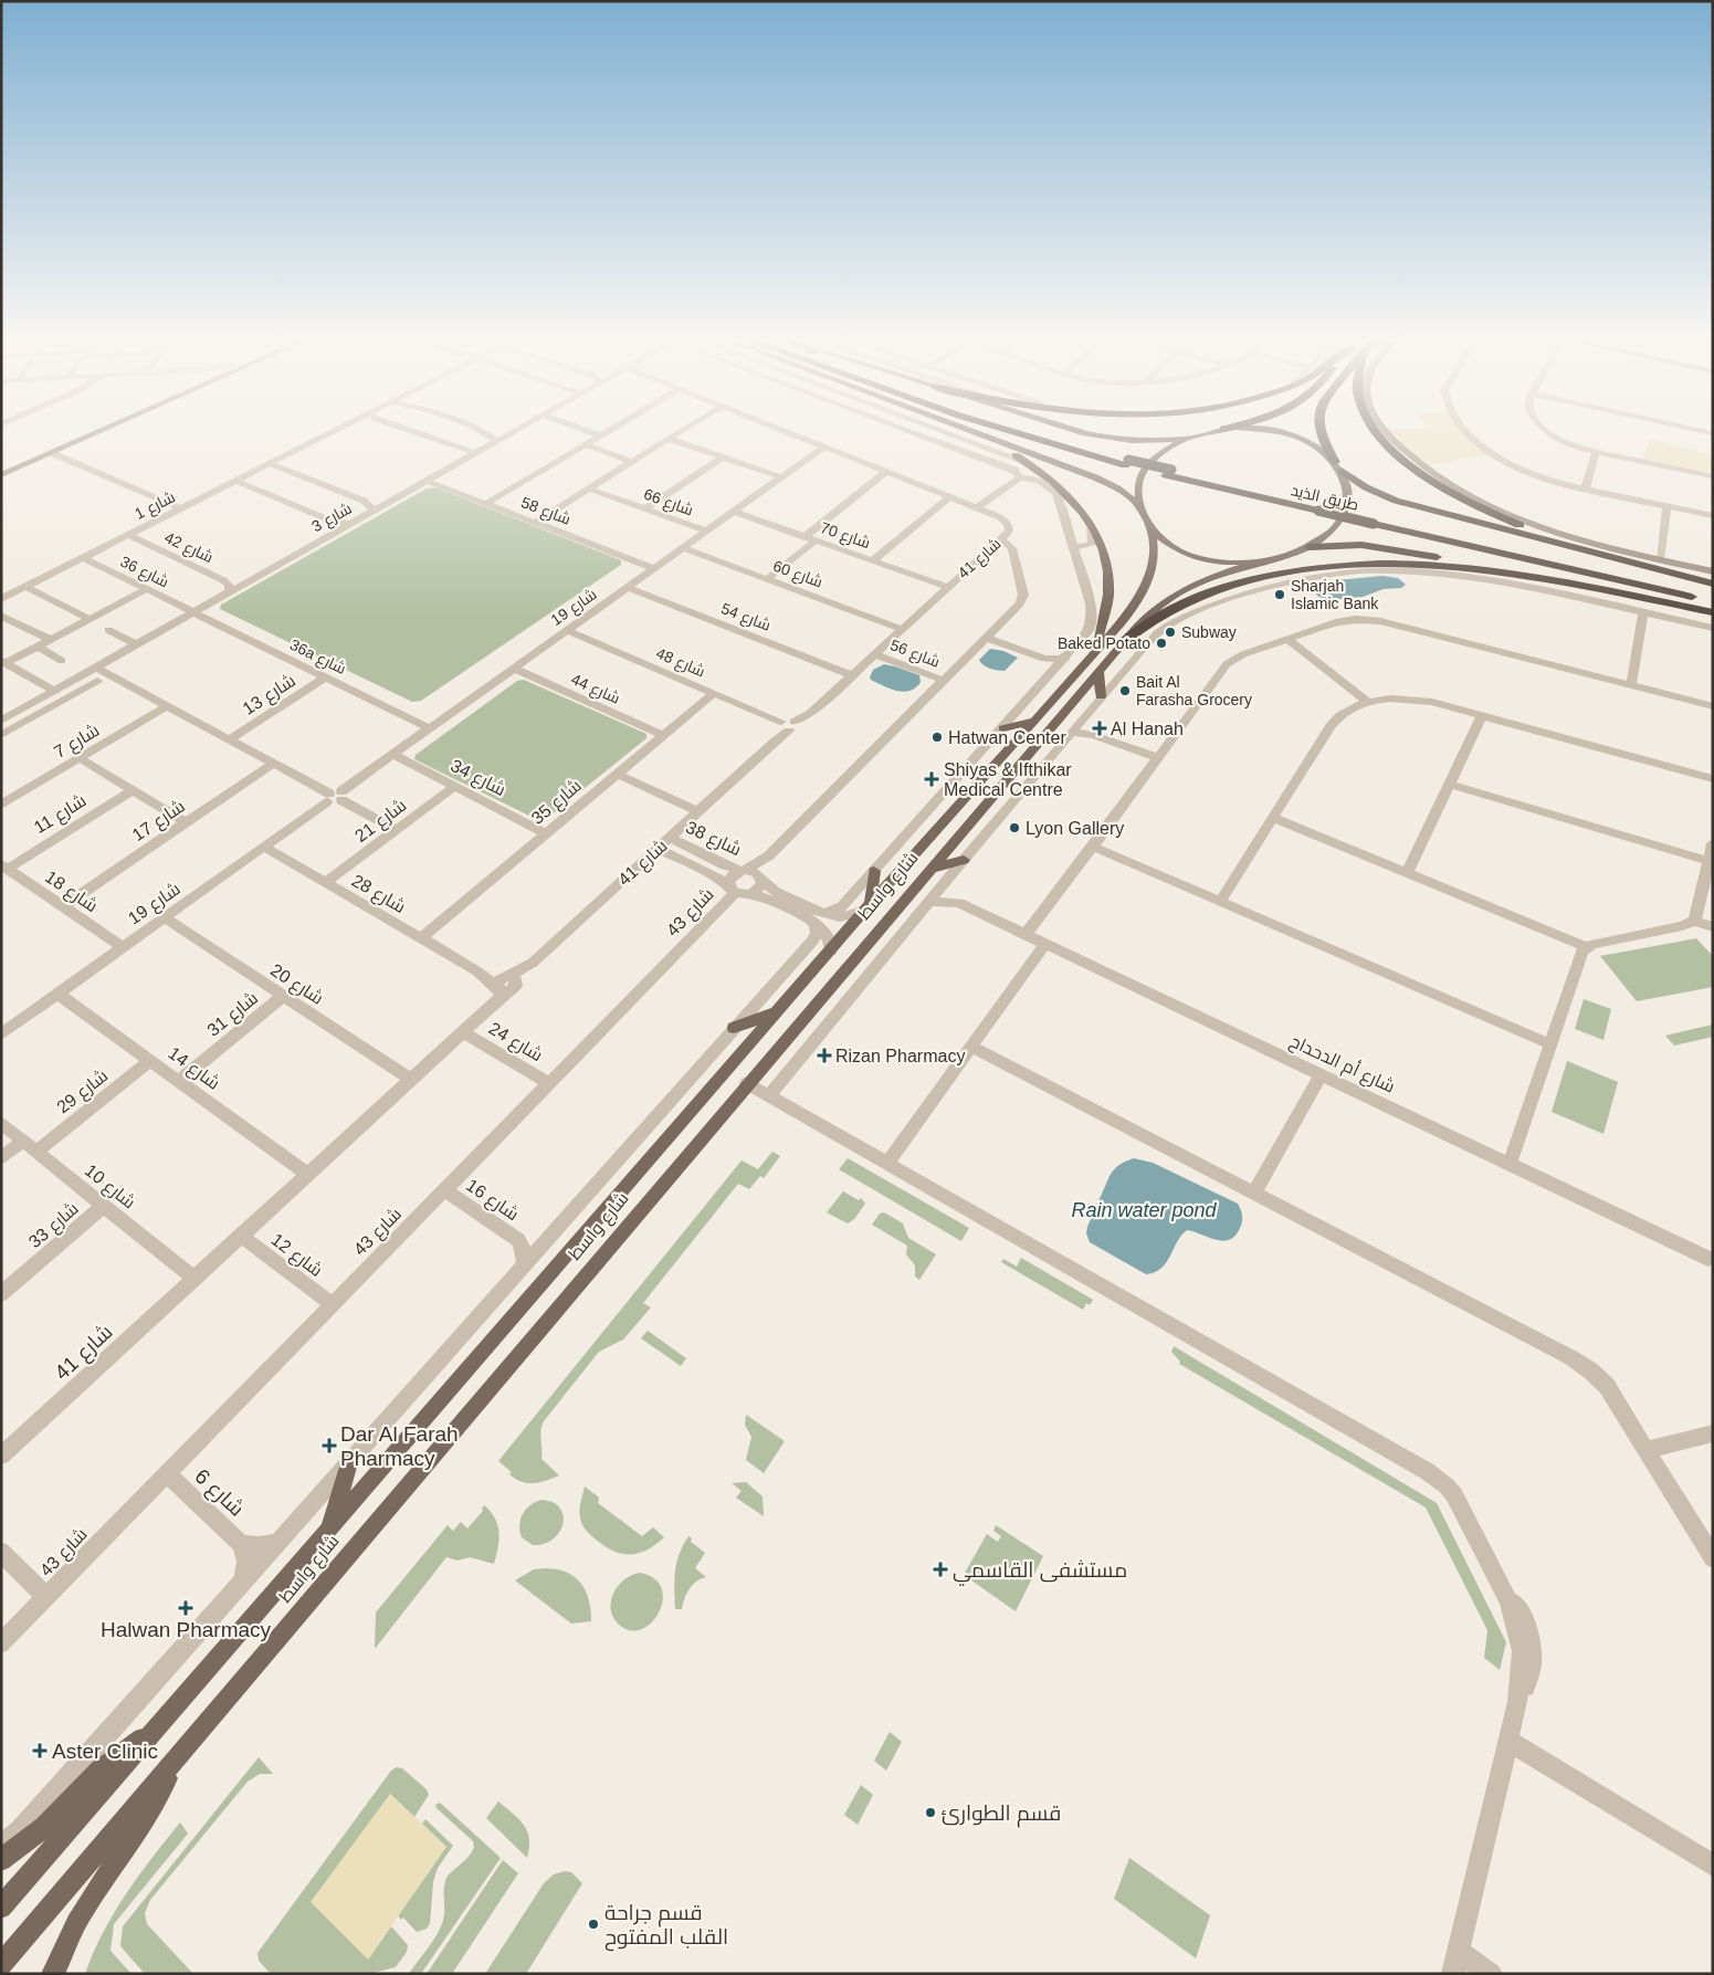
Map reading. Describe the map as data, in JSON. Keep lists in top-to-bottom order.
{
  "streets": {
    "highway": ["طريق الذيد"],
    "main road": ["شارع واسط"],
    "street": [
      "شارع 66",
      "شارع 1",
      "شارع 58",
      "شارع 3",
      "شارع 70",
      "شارع 42",
      "شارع 41",
      "شارع 36",
      "شارع 60",
      "شارع 19",
      "شارع 54",
      "شارع 56",
      "36a شارع",
      "شارع 48",
      "شارع 44",
      "شارع 13",
      "شارع 7",
      "شارع 34",
      "شارع 35",
      "شارع 11",
      "شارع 17",
      "شارع 21",
      "شارع 38",
      "شارع 18",
      "شارع 28",
      "شارع 43",
      "شارع 20",
      "شارع 31",
      "شارع 24",
      "شارع أم الدحداح",
      "شارع 14",
      "شارع 29",
      "شارع 10",
      "شارع 16",
      "شارع 33",
      "شارع 12",
      "شارع 6"
    ]
  },
  "crossings": [
    ["شارع 66", "شارع 19"],
    ["شارع 1", "شارع 42"],
    ["شارع 1", "شارع 36"],
    ["شارع 58", "شارع 3"],
    ["شارع 58", "شارع 19"],
    ["شارع 3", "شارع 42"],
    ["شارع 3", "شارع 36"],
    ["شارع 3", "36a شارع"],
    ["شارع 70", "شارع 41"],
    ["شارع 70", "شارع 19"],
    ["شارع 41", "شارع 60"],
    ["شارع 41", "شارع 19"],
    ["شارع 41", "شارع 54"],
    ["شارع 41", "شارع 56"],
    ["شارع 41", "شارع 48"],
    ["شارع 41", "شارع 38"],
    ["شارع 41", "شارع 28"],
    ["شارع 41", "شارع 20"],
    ["شارع 41", "شارع 24"],
    ["شارع 41", "شارع 14"],
    ["شارع 41", "شارع 10"],
    ["شارع 41", "شارع 12"],
    ["شارع 36", "36a شارع"],
    ["شارع 60", "شارع 19"],
    ["شارع 19", "شارع 54"],
    ["شارع 19", "36a شارع"],
    ["شارع 19", "شارع 48"],
    ["شارع 19", "شارع 44"],
    ["شارع 19", "شارع 34"],
    ["شارع 19", "شارع 18"],
    ["شارع 19", "شارع 28"],
    ["شارع 19", "شارع 20"],
    ["شارع 19", "شارع 14"],
    ["36a شارع", "شارع 13"],
    ["شارع 48", "شارع 35"],
    ["شارع 44", "شارع 35"],
    ["شارع 34", "شارع 35"],
    ["شارع 34", "شارع 21"],
    ["شارع 35", "شارع 28"],
    ["شارع 11", "شارع 18"],
    ["شارع 17", "شارع 18"],
    ["شارع 21", "شارع 28"],
    ["شارع 38", "شارع 43"],
    ["شارع 43", "شارع 24"],
    ["شارع 43", "شارع 16"],
    ["شارع 43", "شارع 12"],
    ["شارع 43", "شارع 6"],
    ["شارع 20", "شارع 31"],
    ["شارع 31", "شارع 14"],
    ["شارع 14", "شارع 29"],
    ["شارع 29", "شارع 10"],
    ["شارع 10", "شارع 33"]
  ],
  "water": ["Rain water pond"],
  "places": {
    "other": [
      "Sharjah Islamic Bank",
      "Subway",
      "Baked Potato",
      "Bait Al Farasha Grocery",
      "Hatwan Center",
      "Lyon Gallery",
      "قسم الطوارئ",
      "قسم جراحة القلب المفتوح"
    ],
    "health": [
      "Al Hanah",
      "Shiyas & Ifthikar Medical Centre",
      "Rizan Pharmacy",
      "Dar Al Farah Pharmacy",
      "مستشفى القاسمي",
      "Halwan Pharmacy",
      "Aster Clinic"
    ]
  }
}
